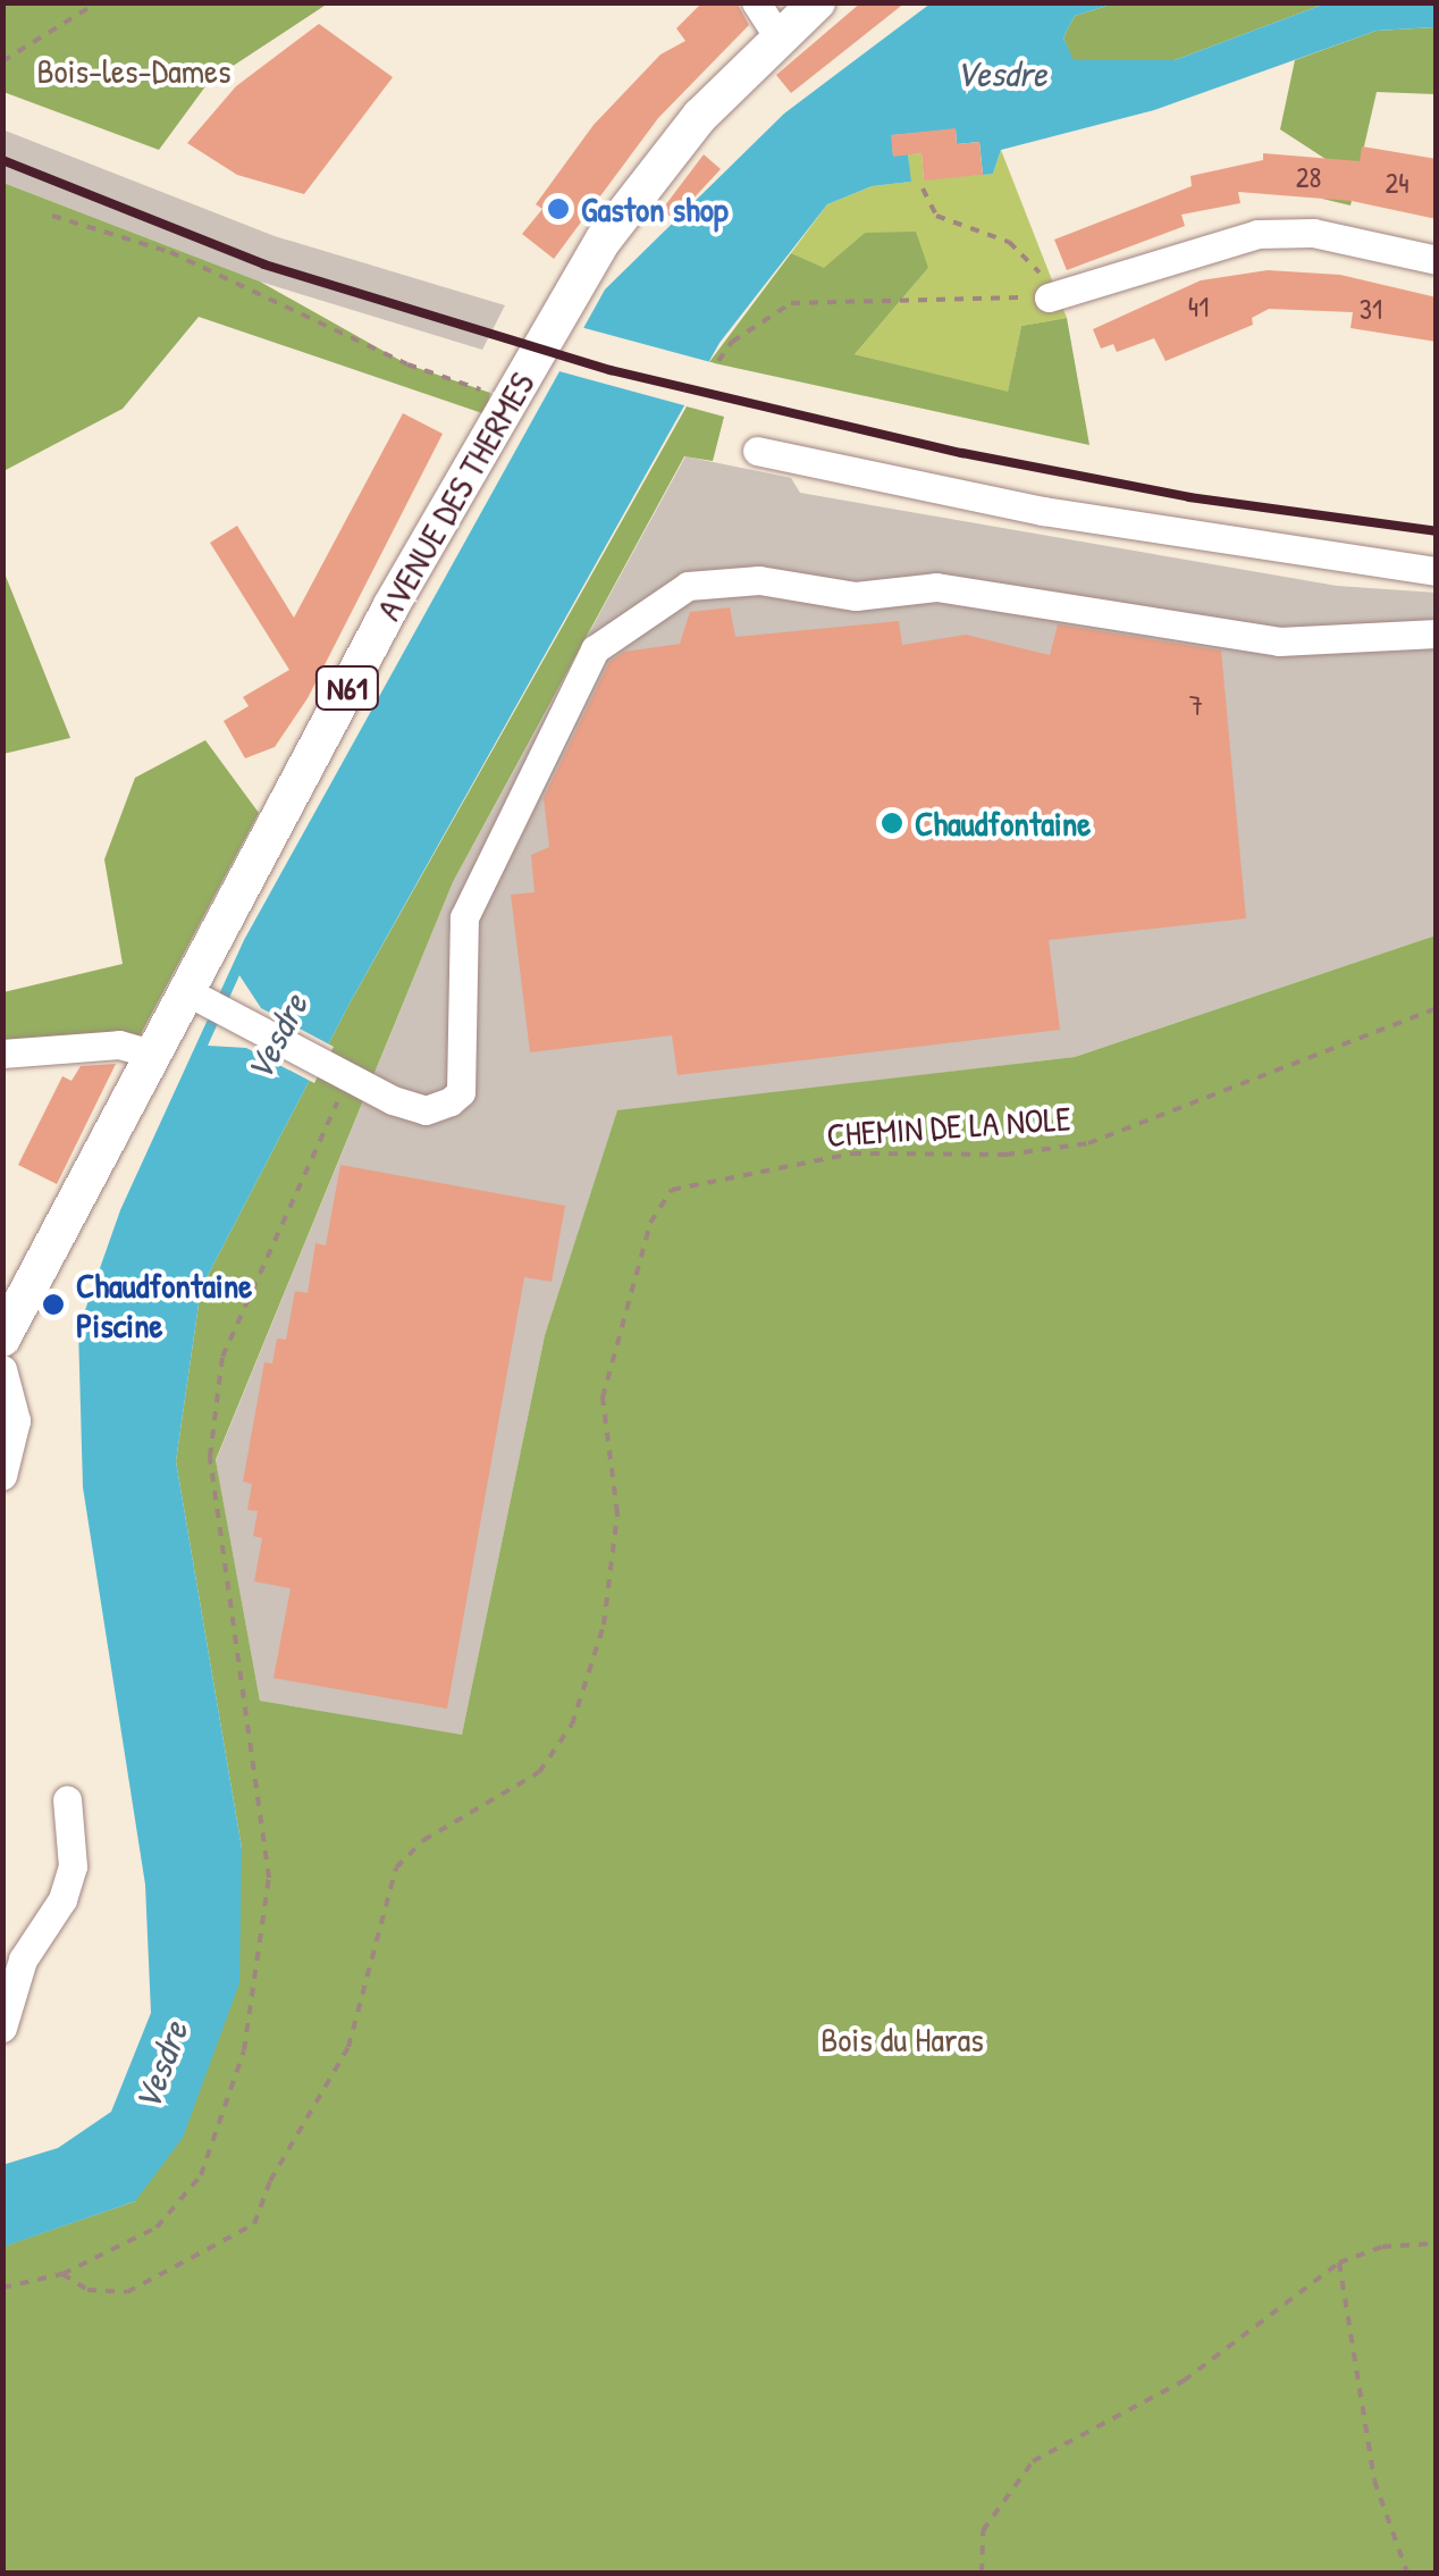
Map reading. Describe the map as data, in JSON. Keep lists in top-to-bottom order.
{
  "streets": {
    "main road": ["AVENUE DES THERMES", "N61"],
    "path": ["CHEMIN DE LA NOLE"]
  },
  "water": ["Vesdre"],
  "parks": ["Bois-les-Dames", "Bois du Haras"],
  "places": ["Gaston shop", "Chaudfontaine", "Chaudfontaine Piscine"],
  "house_numbers": [
    "28",
    "24",
    "41",
    "31",
    "7"
  ]
}
